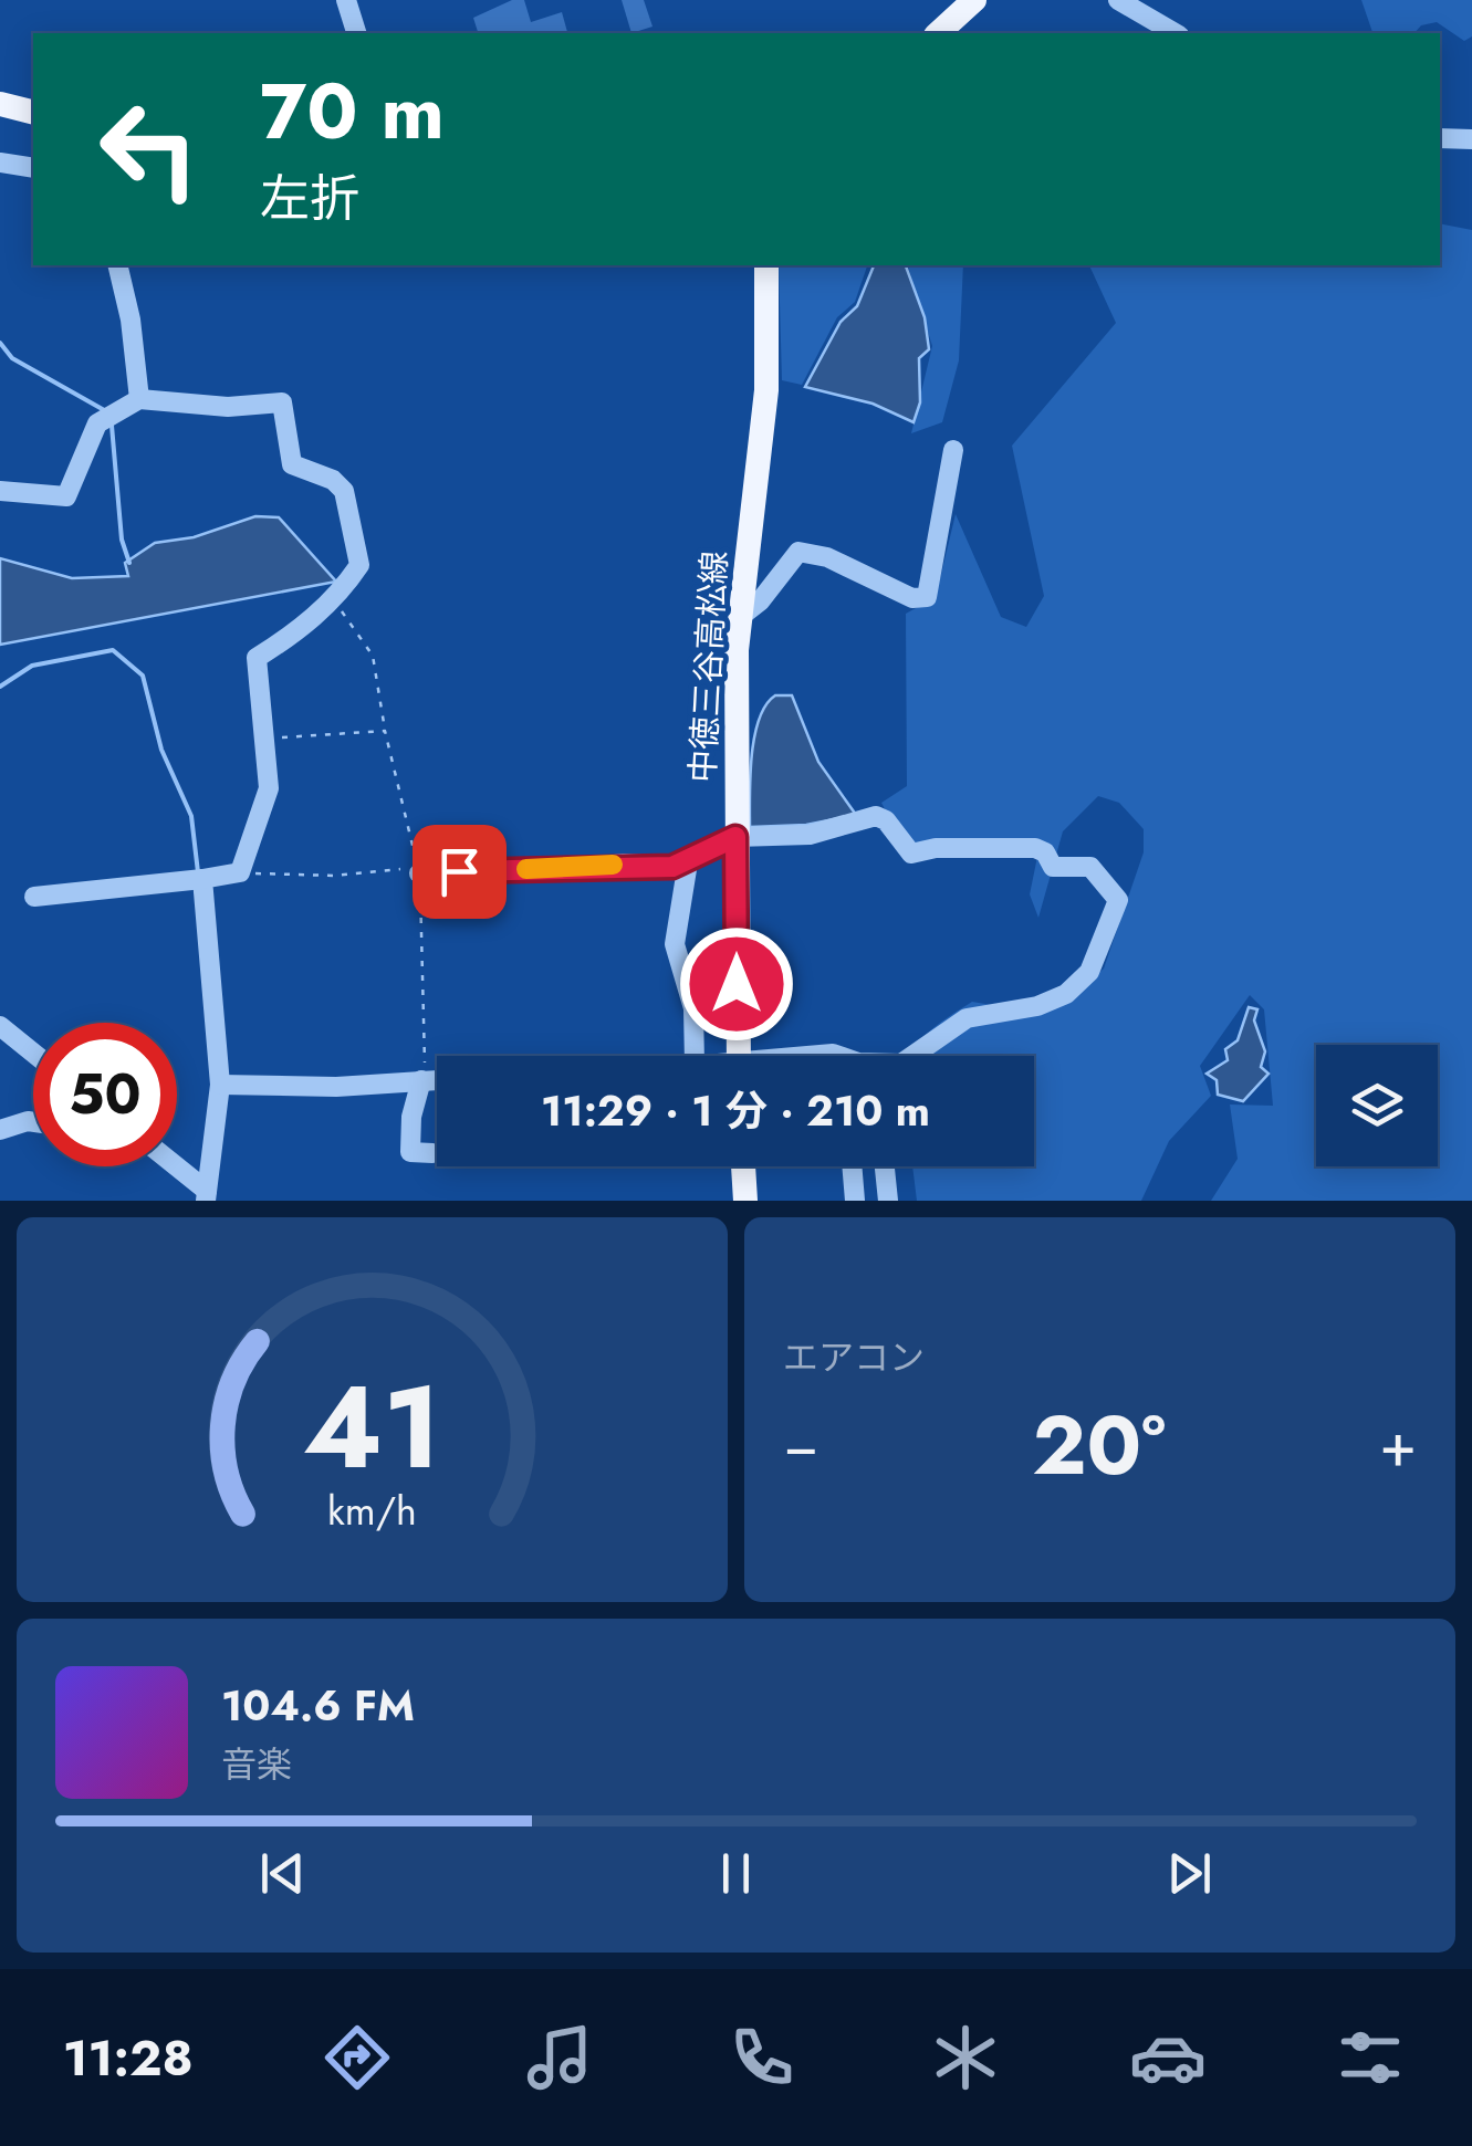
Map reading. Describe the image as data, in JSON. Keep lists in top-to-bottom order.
{
  "streets": {
    "main road": ["中徳三谷高松線"]
  },
  "page": {
    "turn": ["70 m", "左折"],
    "limit": "50",
    "trip": "11:29 · 1 分 · 210 m",
    "tile": "エアコン",
    "heat": ["−", "20°", "+"],
    "song": ["104.6 FM", "音楽"],
    "tabs": "11:28",
    "gauge": ["41", "km/h"]
  }
}
